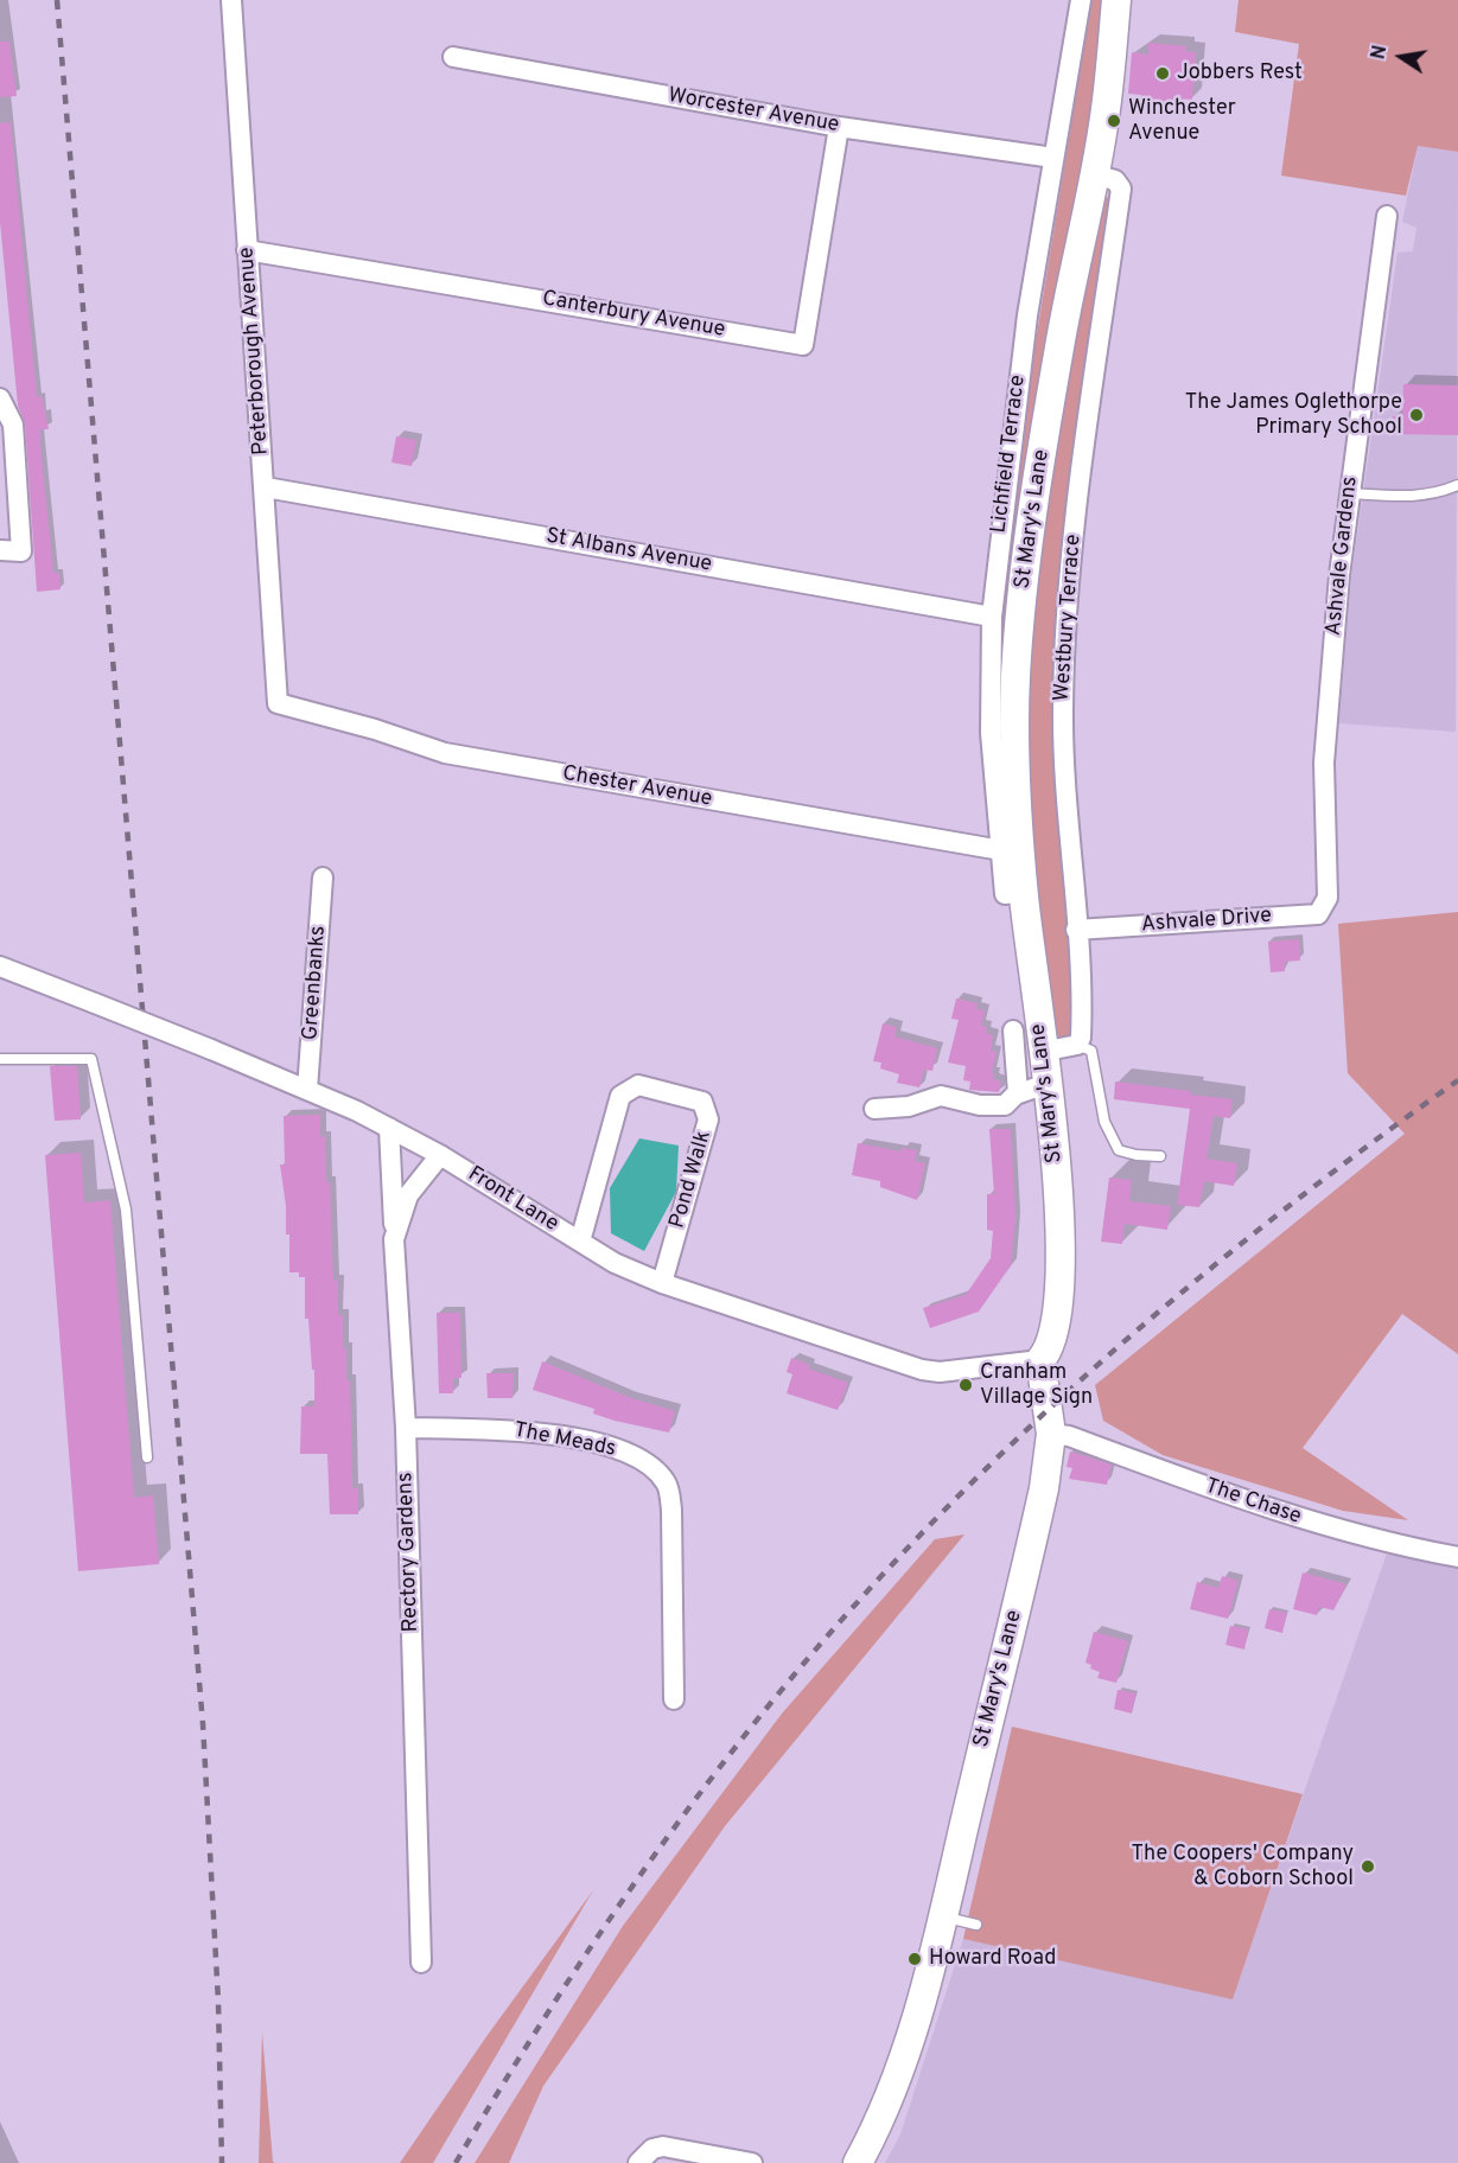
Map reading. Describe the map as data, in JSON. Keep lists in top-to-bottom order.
{
  "streets": {
    "main road": ["St Mary's Lane"],
    "street": [
      "Worcester Avenue",
      "Canterbury Avenue",
      "Peterborough Avenue",
      "Lichfield Terrace",
      "St Albans Avenue",
      "Ashvale Gardens",
      "Westbury Terrace",
      "Chester Avenue",
      "Ashvale Drive",
      "Greenbanks",
      "Pond Walk",
      "Front Lane",
      "The Meads",
      "The Chase",
      "Rectory Gardens"
    ]
  },
  "crossings": [
    ["Worcester Avenue", "Canterbury Avenue"],
    ["Worcester Avenue", "Lichfield Terrace"],
    ["Canterbury Avenue", "Peterborough Avenue"],
    ["Peterborough Avenue", "St Albans Avenue"],
    ["Peterborough Avenue", "Chester Avenue"],
    ["Lichfield Terrace", "St Mary's Lane"],
    ["Lichfield Terrace", "St Albans Avenue"],
    ["Lichfield Terrace", "Chester Avenue"],
    ["St Mary's Lane", "Westbury Terrace"],
    ["St Mary's Lane", "Front Lane"],
    ["St Mary's Lane", "The Chase"],
    ["Ashvale Gardens", "Ashvale Drive"],
    ["Westbury Terrace", "Ashvale Drive"],
    ["Greenbanks", "Front Lane"],
    ["Pond Walk", "Front Lane"],
    ["Front Lane", "Rectory Gardens"],
    ["The Meads", "Rectory Gardens"]
  ],
  "places": [
    "Jobbers Rest",
    "Winchester Avenue",
    "The James Oglethorpe Primary School",
    "Cranham Village Sign",
    "The Coopers' Company & Coborn School",
    "Howard Road"
  ],
  "north": "left"
}
